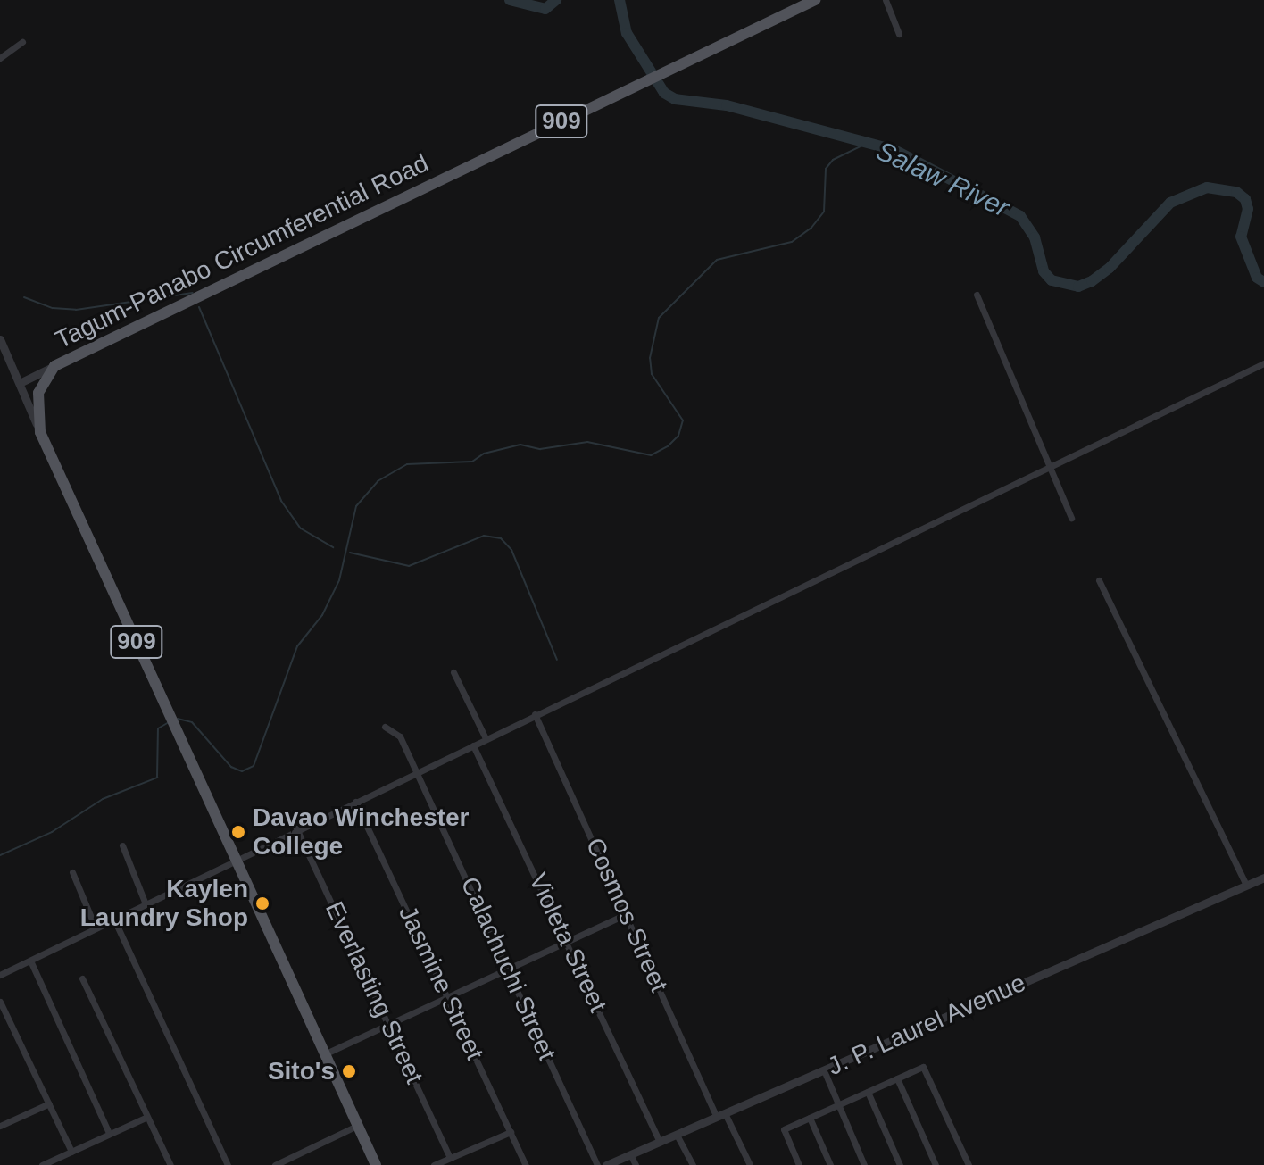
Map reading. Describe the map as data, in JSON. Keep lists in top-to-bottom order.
{
  "streets": {
    "main road": ["909", "Tagum-Panabo Circumferential Road"],
    "street": [
      "Cosmos Street",
      "Violeta Street",
      "Calachuchi Street",
      "Jasmine Street",
      "Everlasting Street",
      "J. P. Laurel Avenue"
    ]
  },
  "crossings": [
    ["909", "Tagum-Panabo Circumferential Road"],
    ["Cosmos Street", "J. P. Laurel Avenue"],
    ["Violeta Street", "J. P. Laurel Avenue"]
  ],
  "water": ["Salaw River"],
  "places": ["Davao Winchester College", "Kaylen Laundry Shop", "Sito's"]
}
